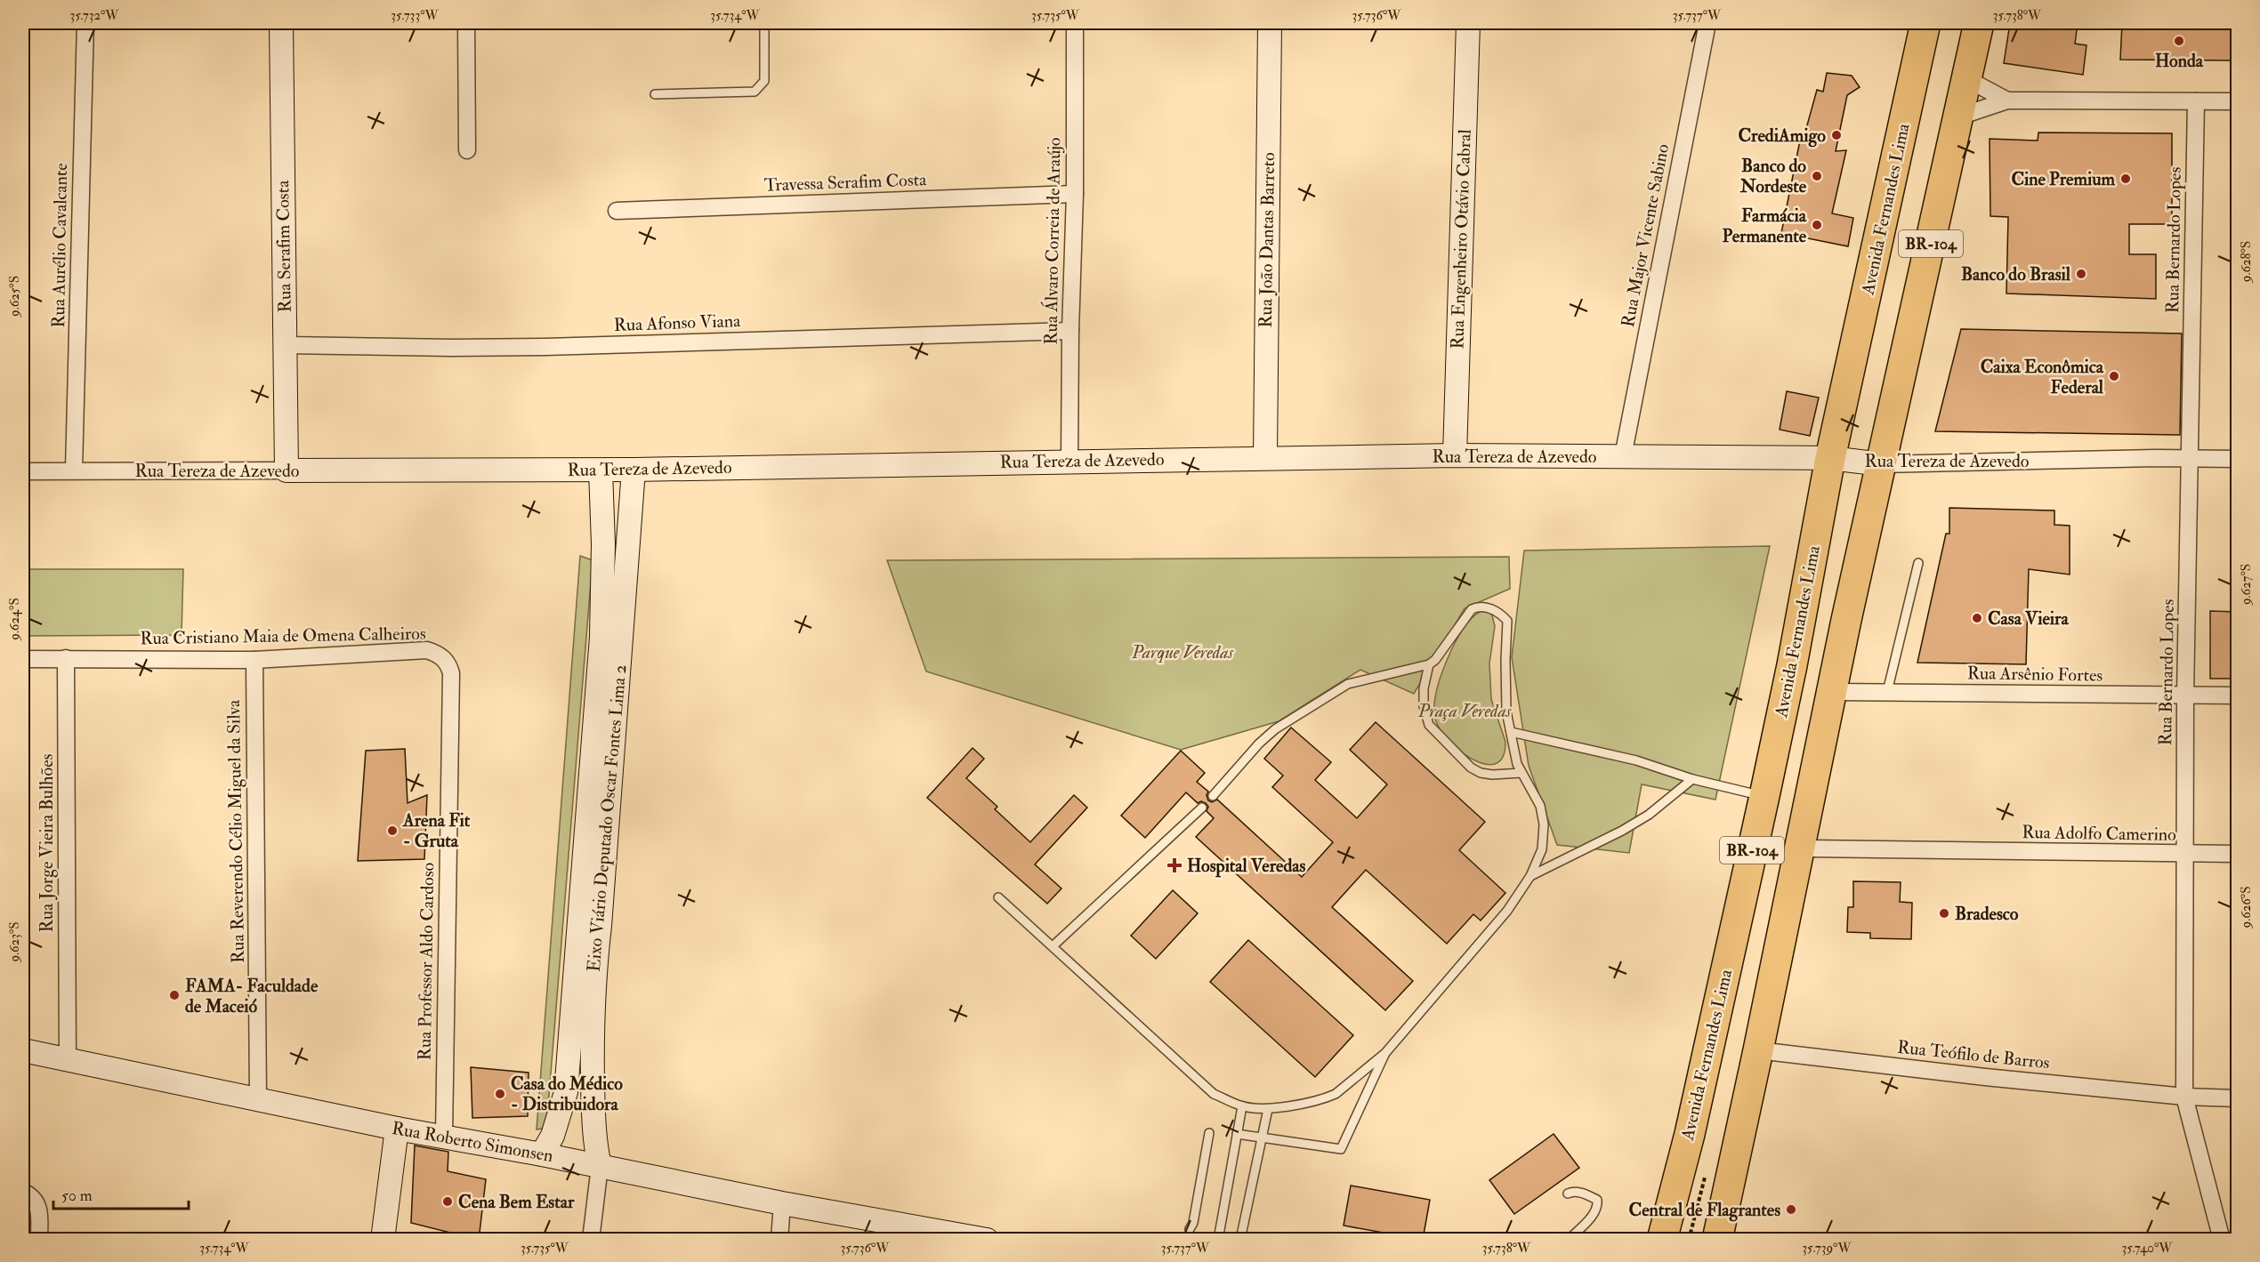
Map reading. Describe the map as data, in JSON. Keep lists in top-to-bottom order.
{
  "streets": {
    "highway": ["Avenida Fernandes Lima", "BR-104"],
    "street": [
      "Travessa Serafim Costa",
      "Rua Major Vicente Sabino",
      "Rua Engenheiro Otávio Cabral",
      "Rua João Dantas Barreto",
      "Rua Bernardo Lopes",
      "Rua Álvaro Correia de Araújo",
      "Rua Aurélio Cavalcante",
      "Rua Serafim Costa",
      "Rua Afonso Viana",
      "Rua Tereza de Azevedo",
      "Rua Cristiano Maia de Omena Calheiros",
      "Rua Arsênio Fortes",
      "Eixo Viário Deputado Oscar Fontes Lima 2",
      "Rua Reverendo Célio Miguel da Silva",
      "Rua Adolfo Camerino",
      "Rua Jorge Vieira Bulhões",
      "Rua Professor Aldo Cardoso",
      "Rua Teófilo de Barros",
      "Rua Roberto Simonsen"
    ]
  },
  "crossings": [
    ["Travessa Serafim Costa", "Rua Álvaro Correia de Araújo"],
    ["Avenida Fernandes Lima", "Rua Tereza de Azevedo"],
    ["Rua Major Vicente Sabino", "Rua Tereza de Azevedo"],
    ["Rua Engenheiro Otávio Cabral", "Rua Tereza de Azevedo"],
    ["Rua João Dantas Barreto", "Rua Tereza de Azevedo"],
    ["Rua Bernardo Lopes", "Rua Tereza de Azevedo"],
    ["Rua Bernardo Lopes", "Rua Arsênio Fortes"],
    ["Rua Bernardo Lopes", "Rua Adolfo Camerino"],
    ["Rua Bernardo Lopes", "Rua Teófilo de Barros"],
    ["Rua Álvaro Correia de Araújo", "Rua Afonso Viana"],
    ["Rua Álvaro Correia de Araújo", "Rua Tereza de Azevedo"],
    ["BR-104", "Rua Tereza de Azevedo"],
    ["BR-104", "Rua Arsênio Fortes"],
    ["BR-104", "Rua Adolfo Camerino"],
    ["BR-104", "Rua Teófilo de Barros"],
    ["Rua Aurélio Cavalcante", "Rua Tereza de Azevedo"],
    ["Rua Serafim Costa", "Rua Afonso Viana"],
    ["Rua Serafim Costa", "Rua Tereza de Azevedo"],
    ["Rua Tereza de Azevedo", "Eixo Viário Deputado Oscar Fontes Lima 2"],
    ["Rua Cristiano Maia de Omena Calheiros", "Rua Reverendo Célio Miguel da Silva"],
    ["Rua Cristiano Maia de Omena Calheiros", "Rua Jorge Vieira Bulhões"],
    ["Rua Cristiano Maia de Omena Calheiros", "Rua Professor Aldo Cardoso"],
    ["Eixo Viário Deputado Oscar Fontes Lima 2", "Rua Roberto Simonsen"],
    ["Rua Reverendo Célio Miguel da Silva", "Rua Roberto Simonsen"],
    ["Rua Jorge Vieira Bulhões", "Rua Roberto Simonsen"],
    ["Rua Professor Aldo Cardoso", "Rua Roberto Simonsen"]
  ],
  "parks": ["Parque Veredas", "Praça Veredas"],
  "places": {
    "other": [
      "Honda",
      "CrediAmigo",
      "Banco do Nordeste",
      "Cine Premium",
      "Farmácia Permanente",
      "Banco do Brasil",
      "Caixa Econômica Federal",
      "Casa Vieira",
      "Arena Fit - Gruta",
      "Bradesco",
      "FAMA- Faculdade de Maceió",
      "Casa do Médico - Distribuidora",
      "Cena Bem Estar",
      "Central de Flagrantes"
    ],
    "health": ["Hospital Veredas"]
  },
  "scale_bar": "50 m",
  "coordinates": [
    "35.732°W",
    "35.733°W",
    "35.734°W",
    "35.735°W",
    "35.736°W",
    "35.737°W",
    "35.738°W",
    "9.628°S",
    "9.625°S",
    "9.627°S",
    "9.624°S",
    "9.626°S",
    "9.623°S",
    "35.739°W",
    "35.740°W"
  ]
}
